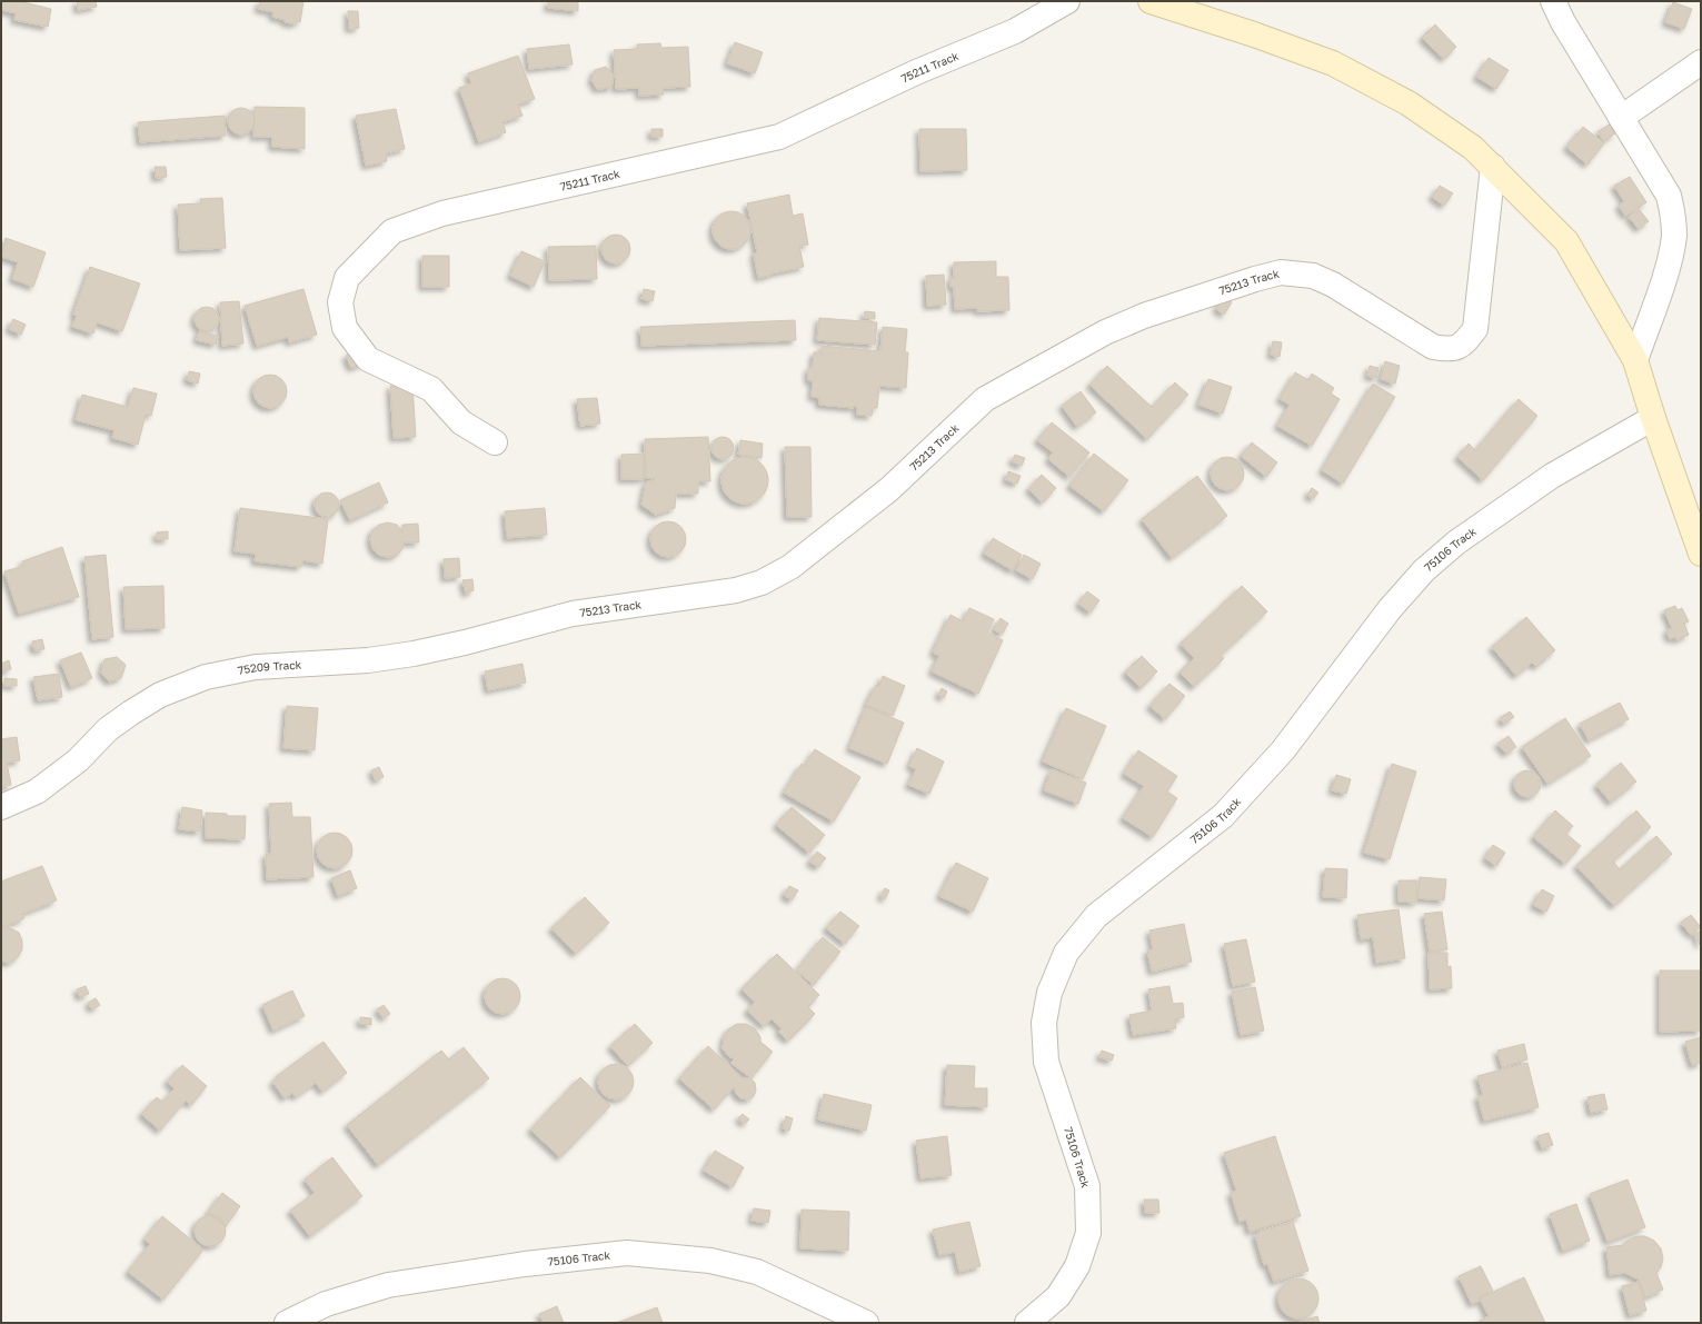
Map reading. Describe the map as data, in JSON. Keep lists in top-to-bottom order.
{
  "streets": {
    "street": [
      "75211 Track",
      "75213 Track",
      "75106 Track",
      "75209 Track"
    ]
  },
  "crossings": [
    ["75213 Track", "75209 Track"]
  ]
}
